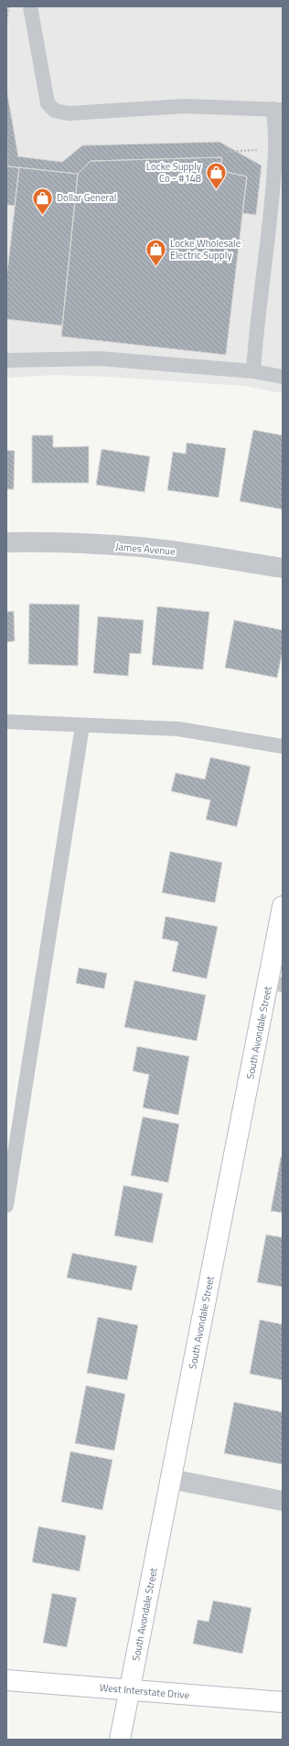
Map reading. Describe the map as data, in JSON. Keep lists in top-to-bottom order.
{
  "streets": {
    "main road": ["South Avondale Street", "West Interstate Drive"],
    "street": ["James Avenue"]
  },
  "crossings": [
    ["South Avondale Street", "West Interstate Drive"]
  ],
  "places": {
    "shop": ["Locke Supply Co - #148", "Dollar General", "Locke Wholesale Electric Supply"]
  }
}
